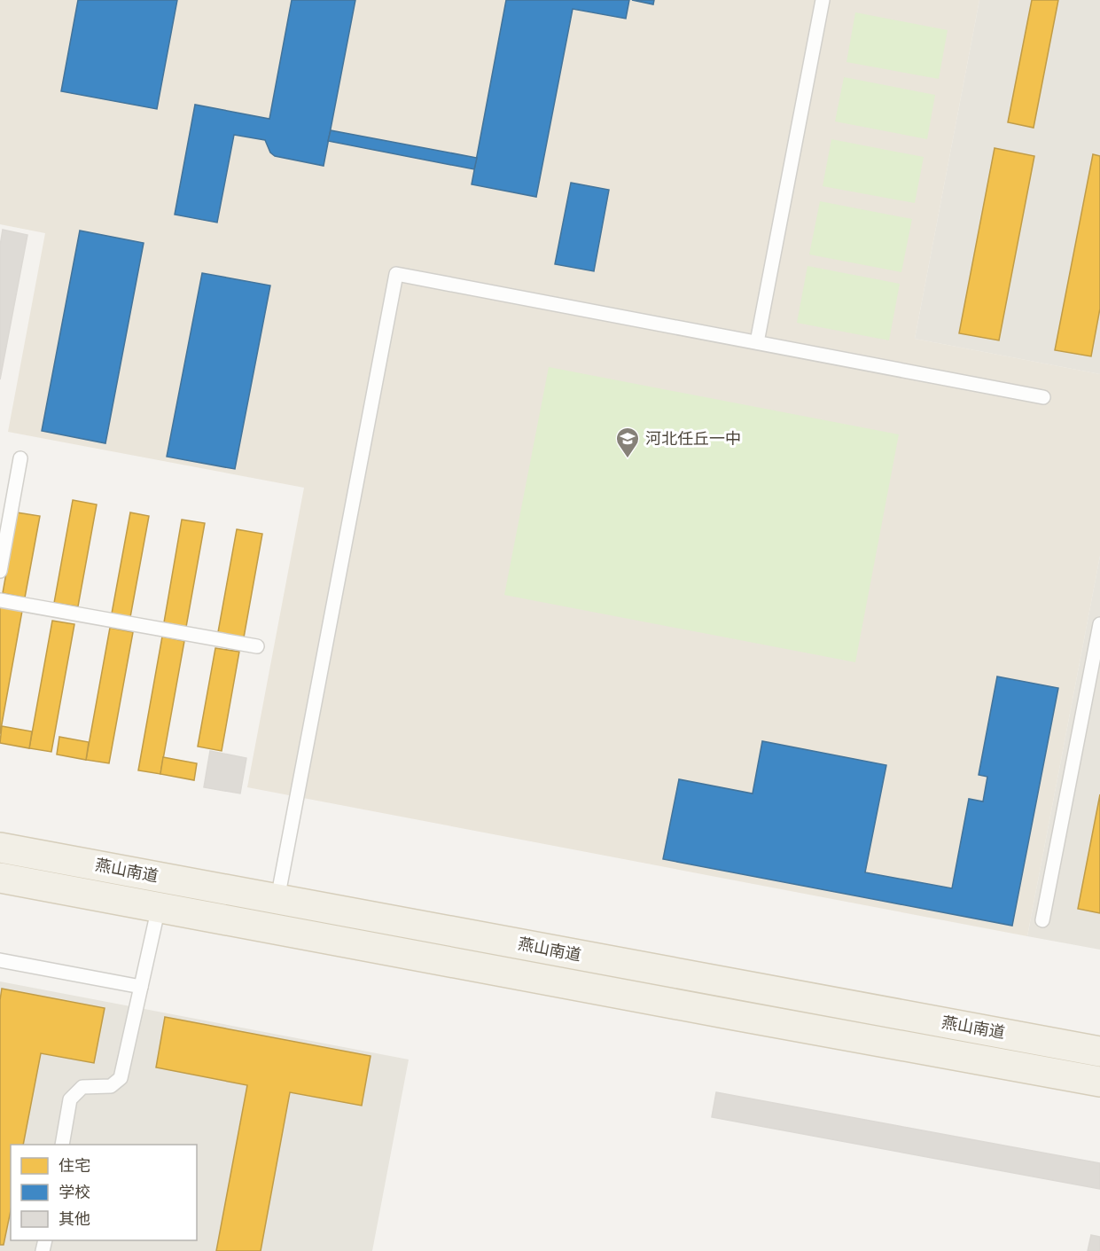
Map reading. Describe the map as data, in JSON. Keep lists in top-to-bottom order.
{
  "streets": {
    "main road": ["燕山南道"]
  },
  "places": {
    "school or university": ["河北任丘一中"]
  },
  "legend": ["住宅", "学校", "其他"]
}
